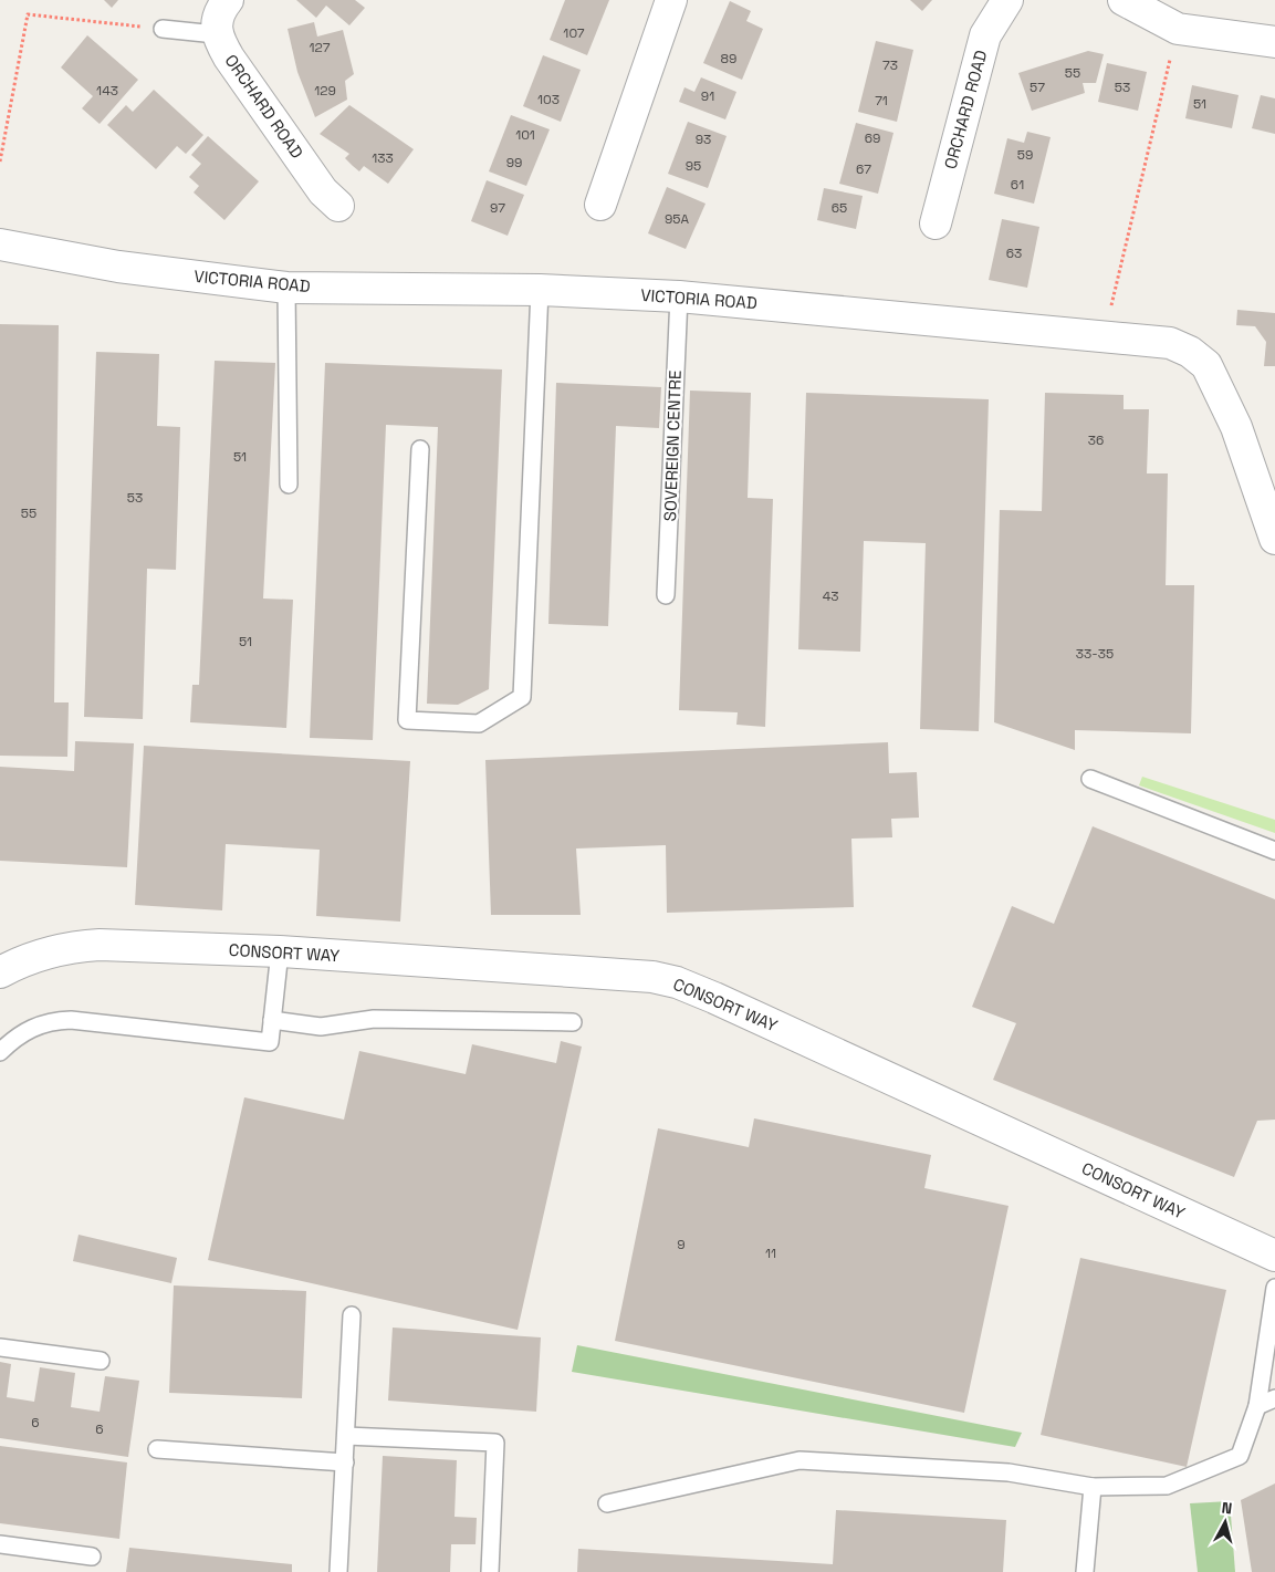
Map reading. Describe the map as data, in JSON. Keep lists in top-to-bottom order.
{
  "streets": {
    "street": ["ORCHARD ROAD", "VICTORIA ROAD", "CONSORT WAY"],
    "lane": ["SOVEREIGN CENTRE"]
  },
  "crossings": [
    ["VICTORIA ROAD", "SOVEREIGN CENTRE"]
  ],
  "house_numbers": [
    "107",
    "127",
    "89",
    "73",
    "55",
    "57",
    "53",
    "143",
    "129",
    "91",
    "103",
    "71",
    "51",
    "101",
    "69",
    "93",
    "59",
    "133",
    "99",
    "95",
    "67",
    "61",
    "97",
    "65",
    "95A",
    "63",
    "36",
    "51",
    "53",
    "55",
    "43",
    "51",
    "33-35",
    "9",
    "11",
    "6",
    "6"
  ],
  "north": "top"
}
